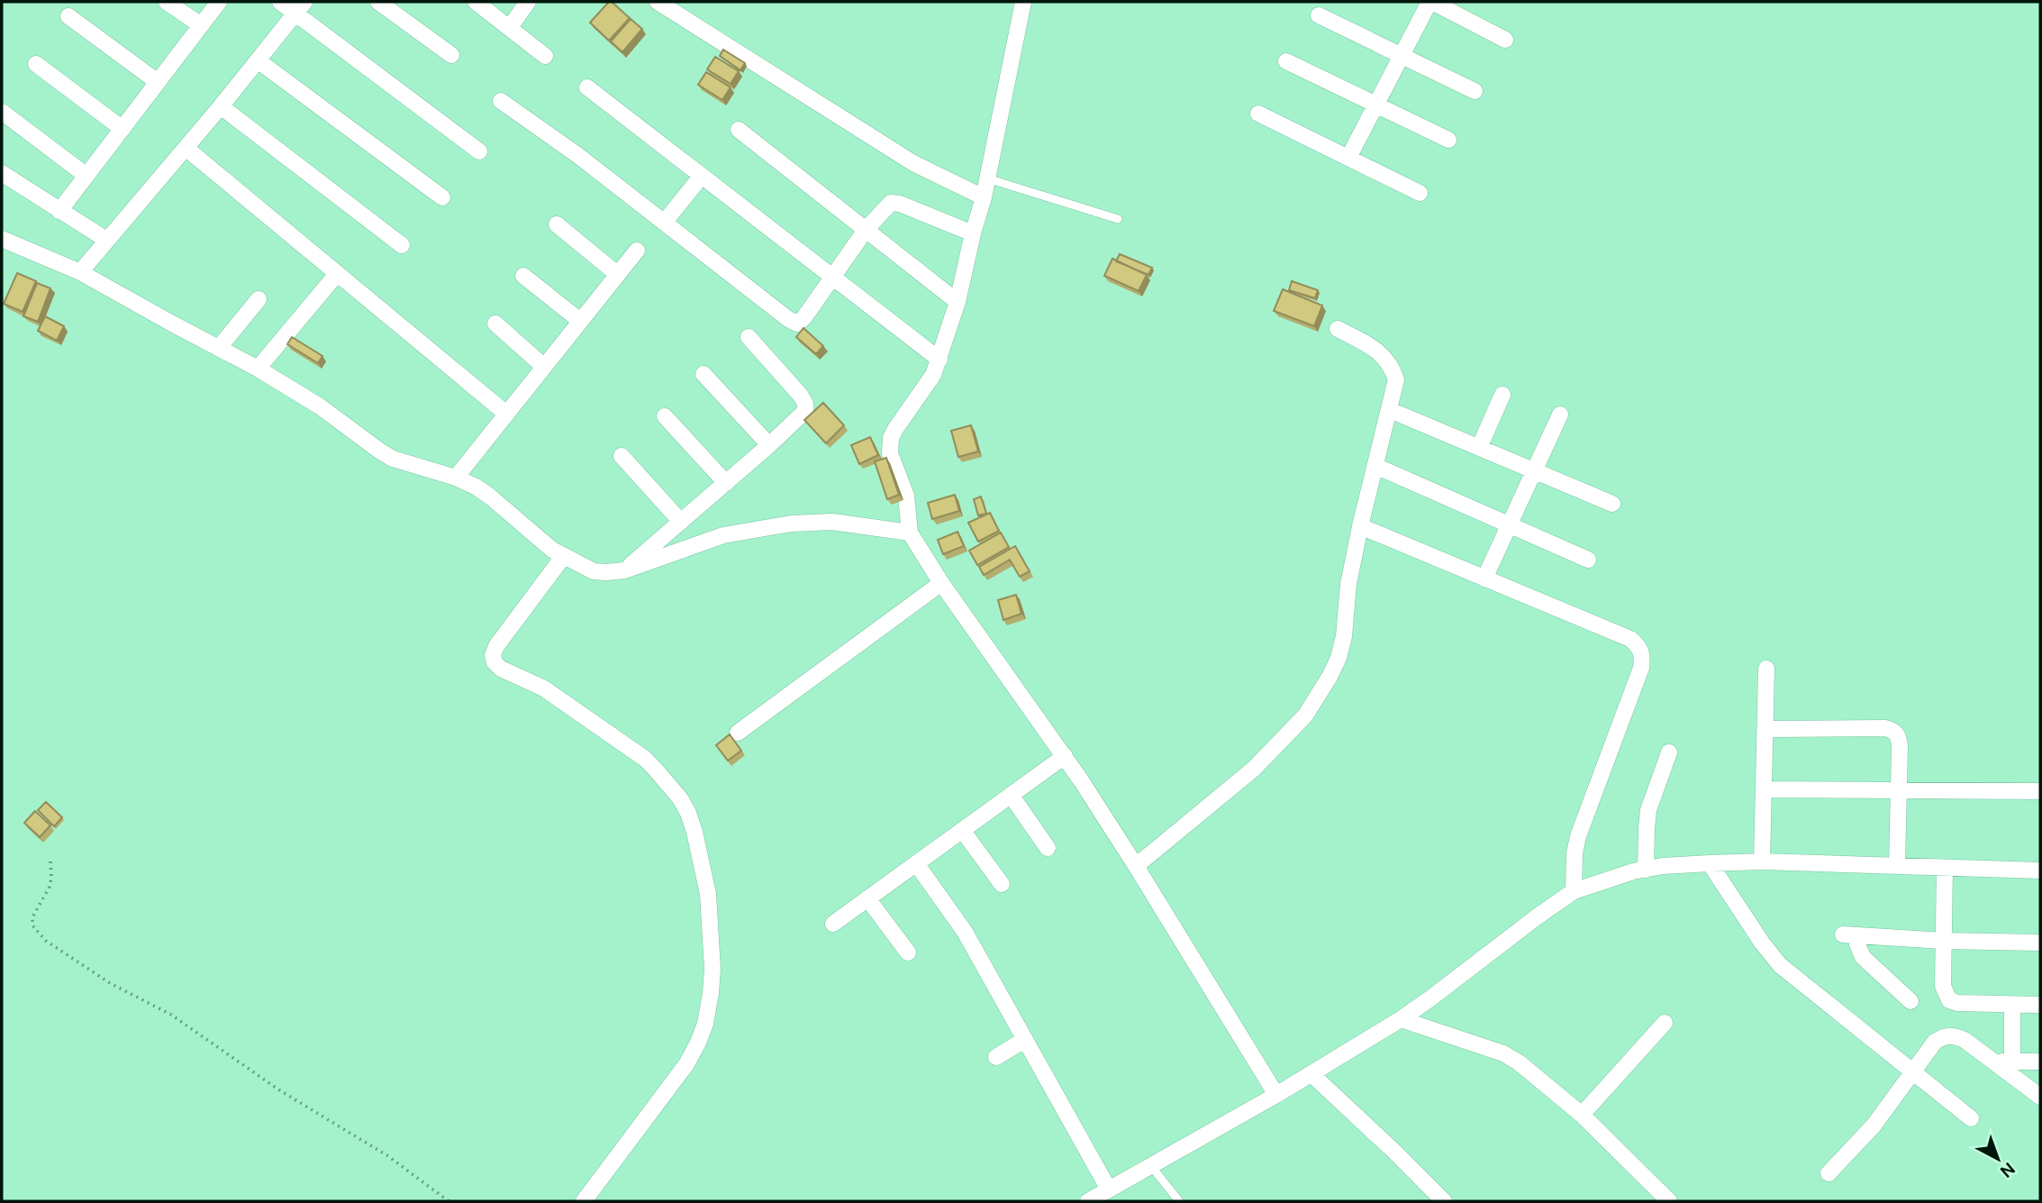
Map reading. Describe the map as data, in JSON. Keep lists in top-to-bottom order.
{
  "north": "bottom right"
}
